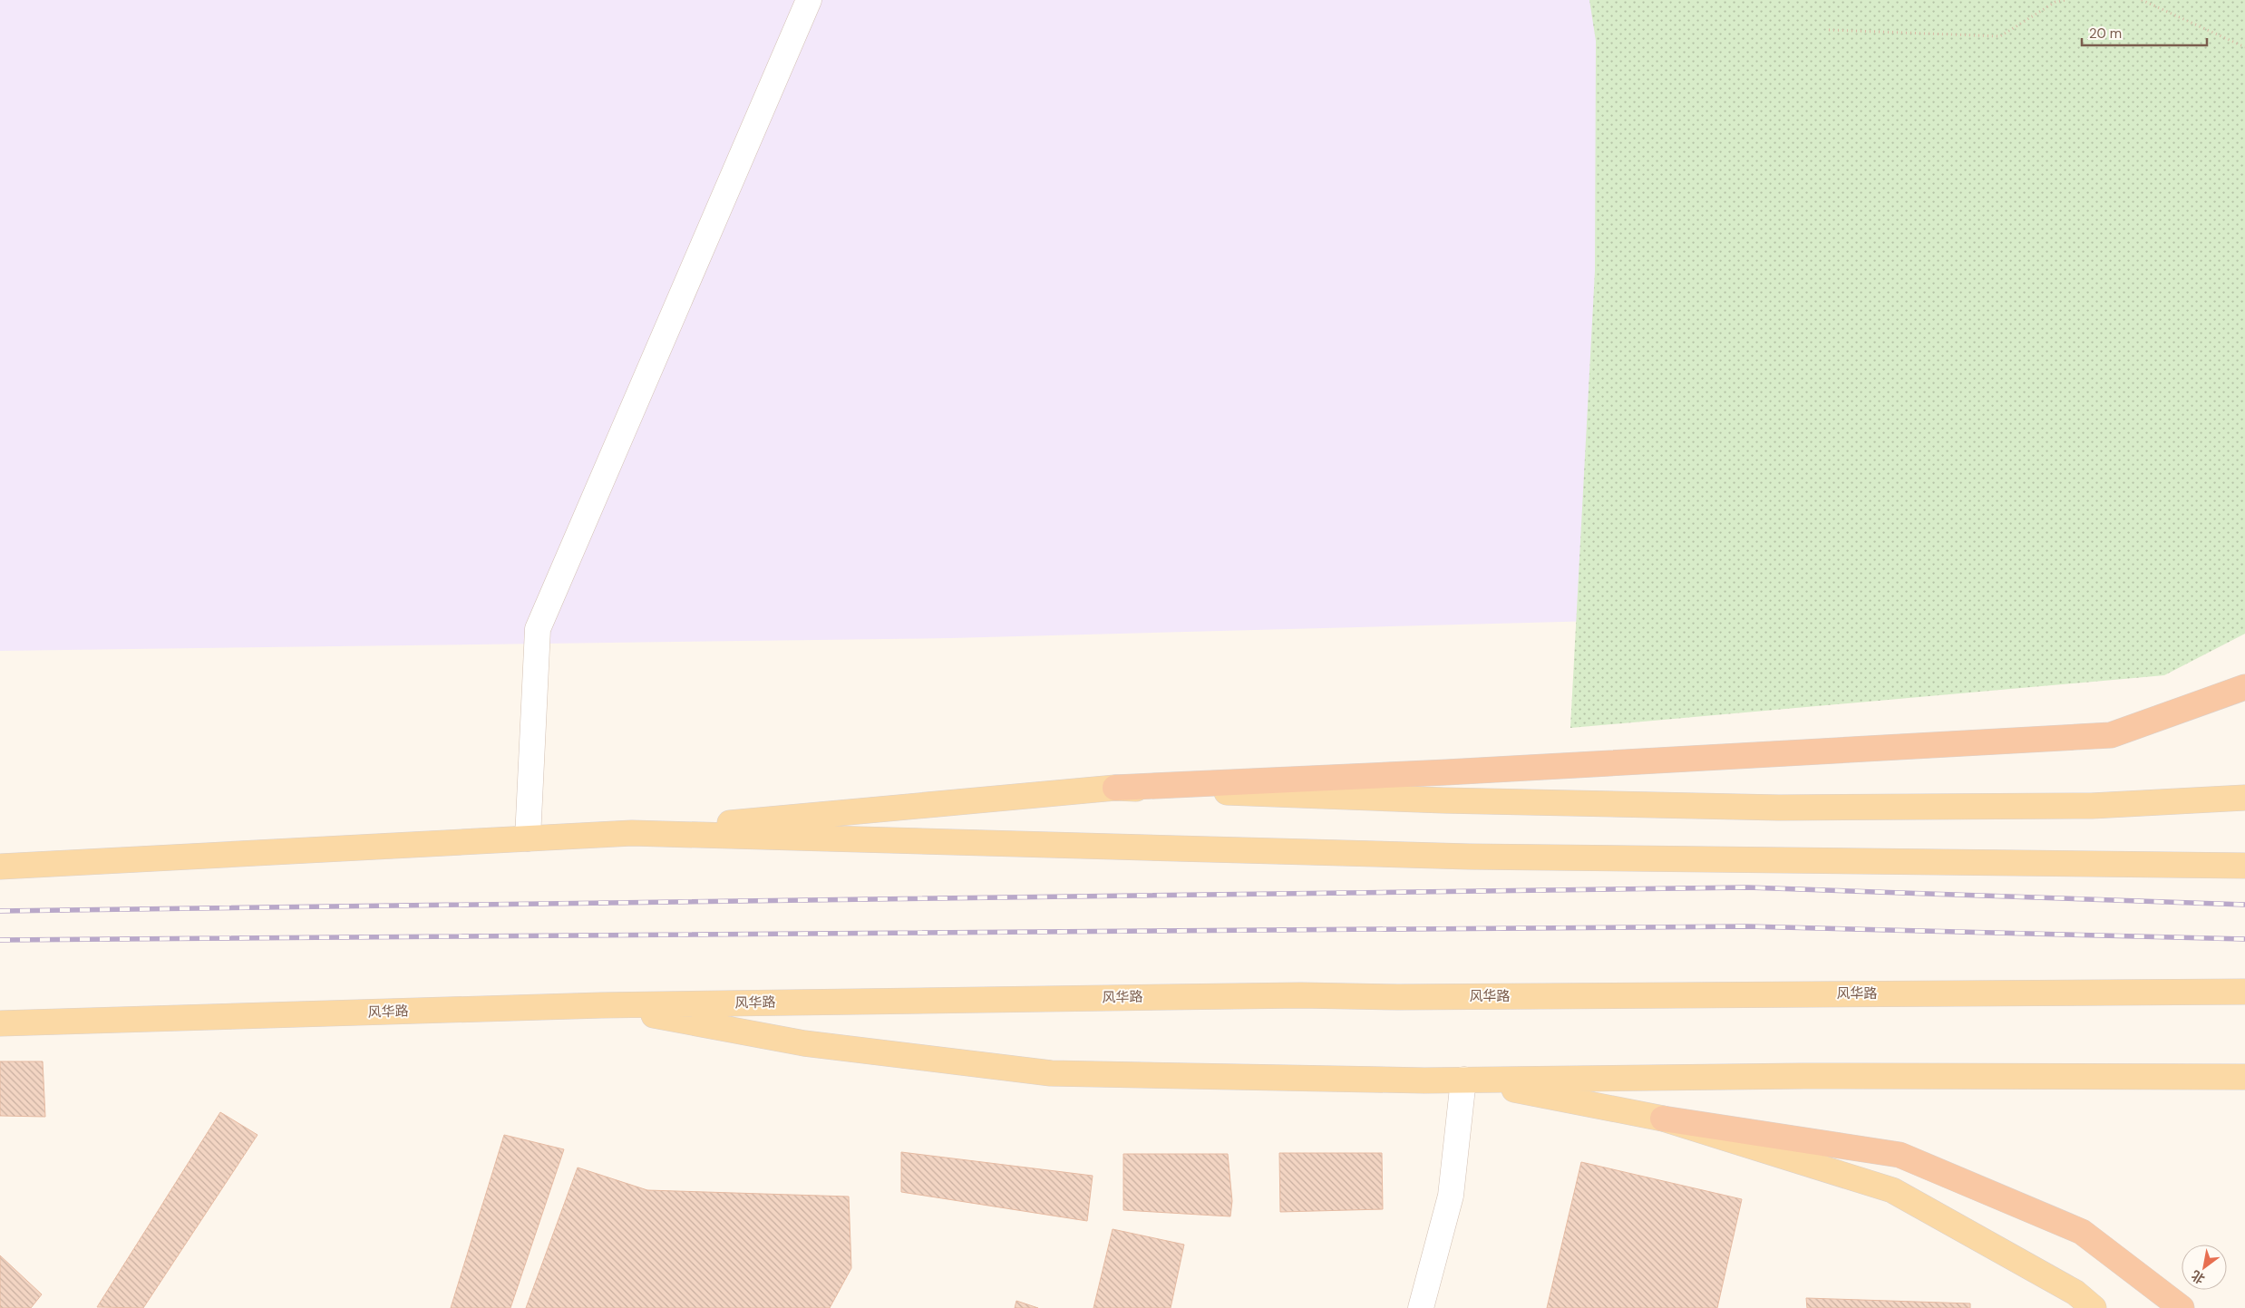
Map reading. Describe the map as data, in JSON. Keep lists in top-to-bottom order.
{
  "streets": {
    "main road": ["风华路"]
  },
  "scale_bar": "20 m",
  "north": "bottom left"
}
